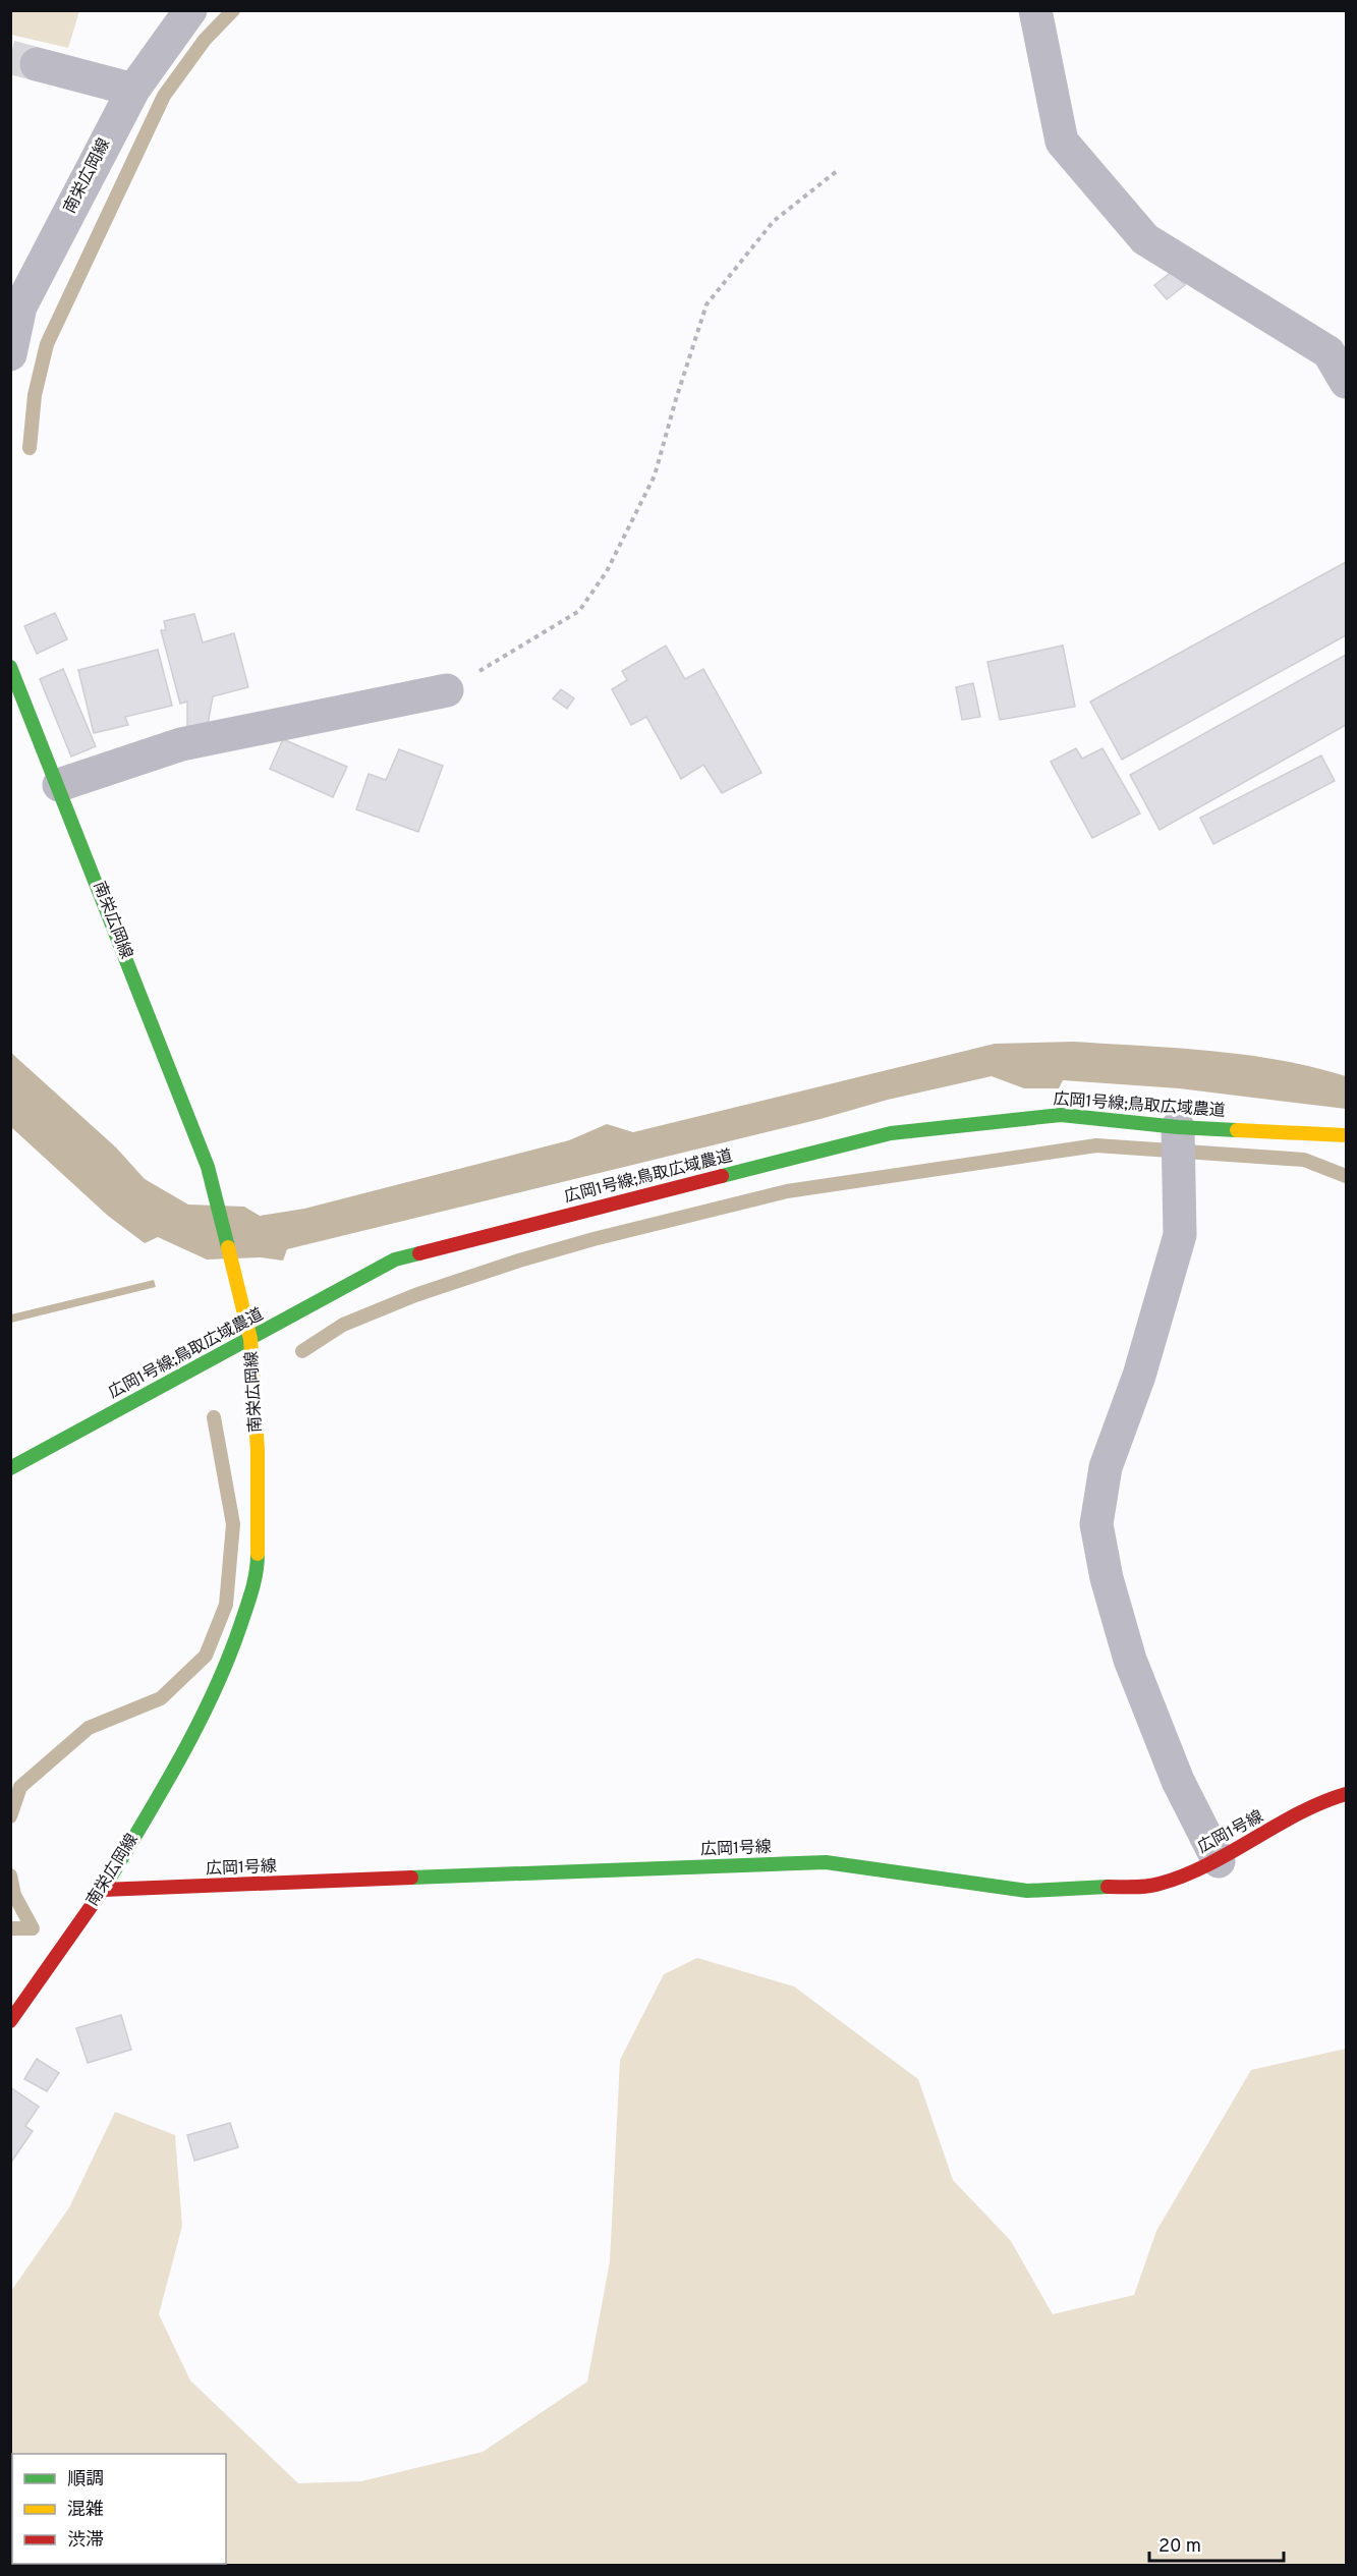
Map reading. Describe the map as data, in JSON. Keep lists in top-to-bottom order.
{
  "streets": {
    "street": ["南栄広岡線", "広岡1号線;鳥取広域農道", "広岡1号線"]
  },
  "crossings": [
    ["南栄広岡線", "広岡1号線;鳥取広域農道"],
    ["南栄広岡線", "広岡1号線"]
  ],
  "legend": ["順調", "混雑", "渋滞"],
  "scale_bar": "20 m"
}
